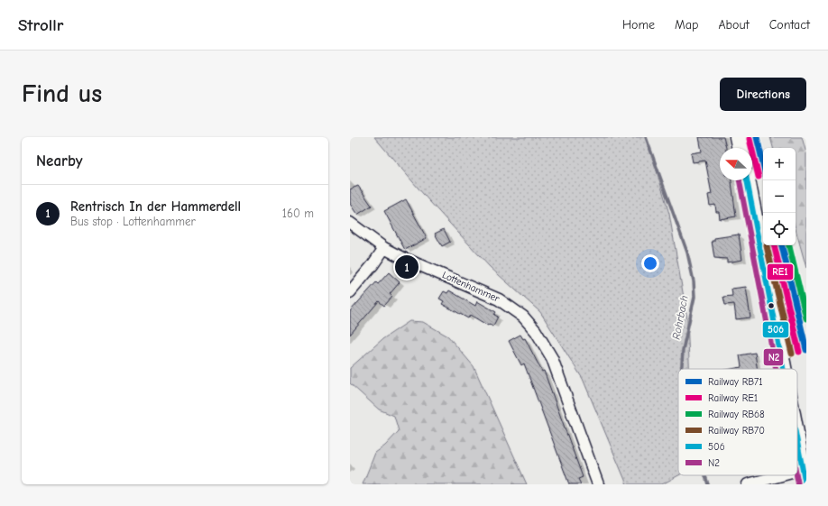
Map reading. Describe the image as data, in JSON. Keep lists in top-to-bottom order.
{
  "streets": {
    "street": ["Lottenhammer"]
  },
  "water": ["Rohrbach"],
  "lines": [
    "rail line RB71",
    "rail line RE1",
    "transit line 506",
    "transit line N2",
    "rail line RB68",
    "rail line RB70"
  ],
  "legend": [
    "Railway RB71",
    "Railway RE1",
    "Railway RB68",
    "Railway RB70",
    "506",
    "N2"
  ],
  "north": "left",
  "page": {
    "header": "Strollr",
    "nav": [
      "Home",
      "Map",
      "About",
      "Contact"
    ],
    "buttons": "Directions",
    "title": "Find us",
    "heading": "Nearby",
    "map_buttons": ["+", "−"],
    "list": [
      {
        "mark": "1",
        "name": "Rentrisch In der Hammerdell",
        "note": "Bus stop · Lottenhammer",
        "value": "160 m"
      }
    ],
    "pins": "1"
  }
}
